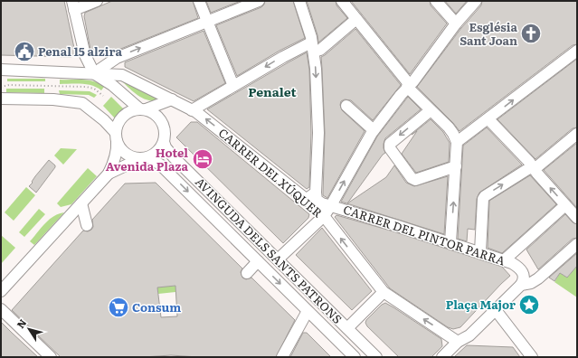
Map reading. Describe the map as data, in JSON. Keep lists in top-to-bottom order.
{
  "streets": {
    "street": ["CARRER DEL XÚQUER", "CARRER DEL PINTOR PARRA", "AVINGUDA DELS SANTS PATRONS"]
  },
  "one_way": ["CARRER DEL XÚQUER"],
  "districts": ["Penalet"],
  "places": {
    "church": ["Església Sant Joan"],
    "public building": ["Penal 15 alzira"],
    "hotel": ["Hotel Avenida Plaza"],
    "place": ["Plaça Major"],
    "supermarket": ["Consum"]
  },
  "north": "top left"
}
